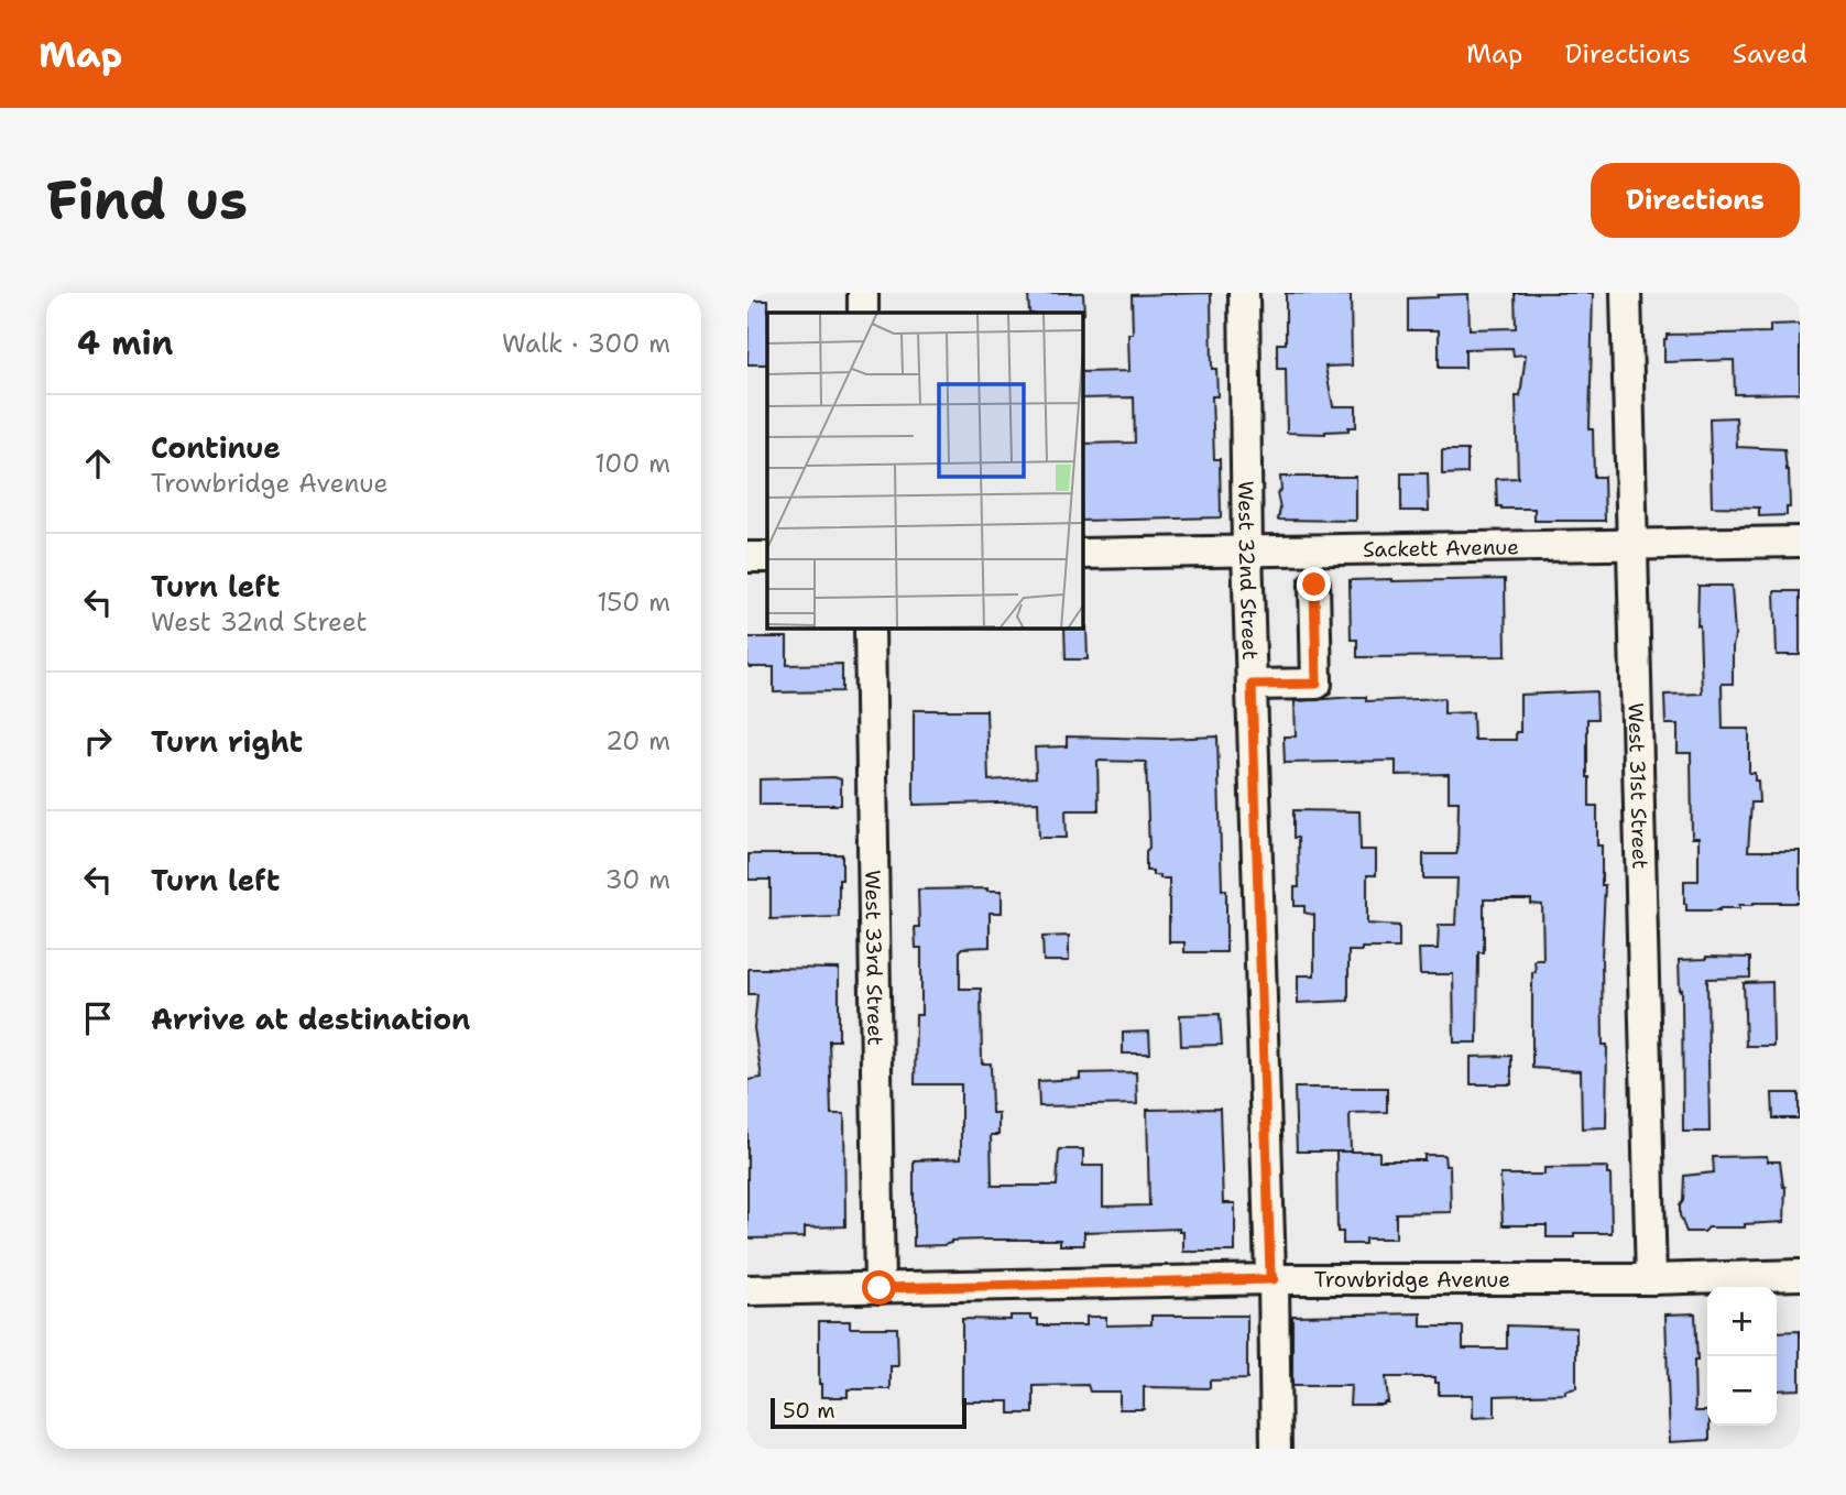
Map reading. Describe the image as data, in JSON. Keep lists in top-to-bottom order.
{
  "streets": {
    "street": [
      "Sackett Avenue",
      "West 32nd Street",
      "West 31st Street",
      "West 33rd Street",
      "Trowbridge Avenue"
    ]
  },
  "crossings": [
    ["Sackett Avenue", "West 32nd Street"],
    ["Sackett Avenue", "West 31st Street"],
    ["West 32nd Street", "Trowbridge Avenue"],
    ["West 31st Street", "Trowbridge Avenue"],
    ["West 33rd Street", "Trowbridge Avenue"]
  ],
  "scale_bar": "50 m",
  "page": {
    "header": "Map",
    "nav": ["Map", "Directions", "Saved"],
    "buttons": "Directions",
    "title": "Find us",
    "heading": ["4 min", "Walk · 300 m"],
    "list": [
      ["Continue", "Trowbridge Avenue", "100 m"],
      ["Turn left", "West 32nd Street", "150 m"],
      ["Turn right", "20 m"],
      ["Turn left", "30 m"],
      "Arrive at destination"
    ],
    "map_buttons": ["+", "−"],
    "scale": "50 m"
  }
}
